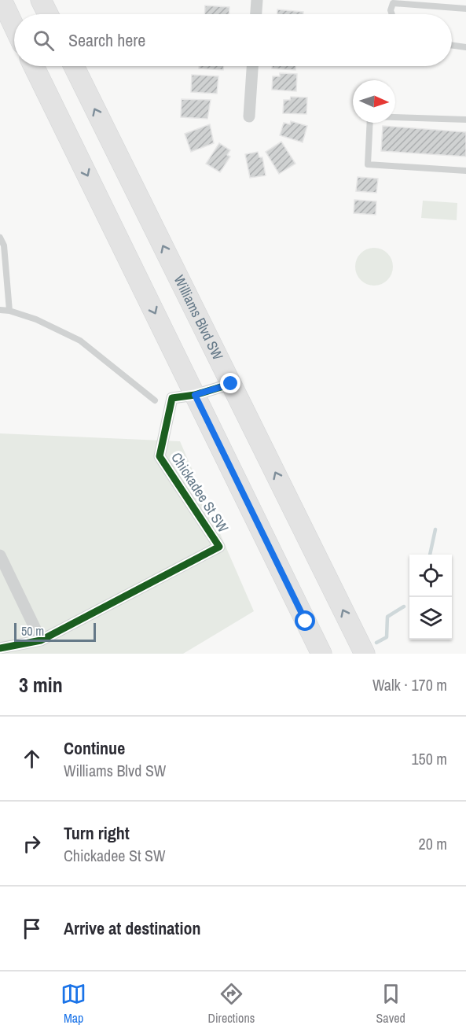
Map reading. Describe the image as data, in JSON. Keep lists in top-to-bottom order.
{
  "streets": {
    "main road": ["Williams Blvd SW"],
    "street": ["Chickadee St SW"]
  },
  "crossings": [
    ["Williams Blvd SW", "Chickadee St SW"]
  ],
  "scale_bar": "50 m",
  "north": "right",
  "page": {
    "search": "Search here",
    "scale": "50 m",
    "heading": ["3 min", "Walk · 170 m"],
    "list": [
      ["Continue", "Williams Blvd SW", "150 m"],
      ["Turn right", "Chickadee St SW", "20 m"],
      "Arrive at destination"
    ],
    "nav": ["Map", "Directions", "Saved"]
  }
}
